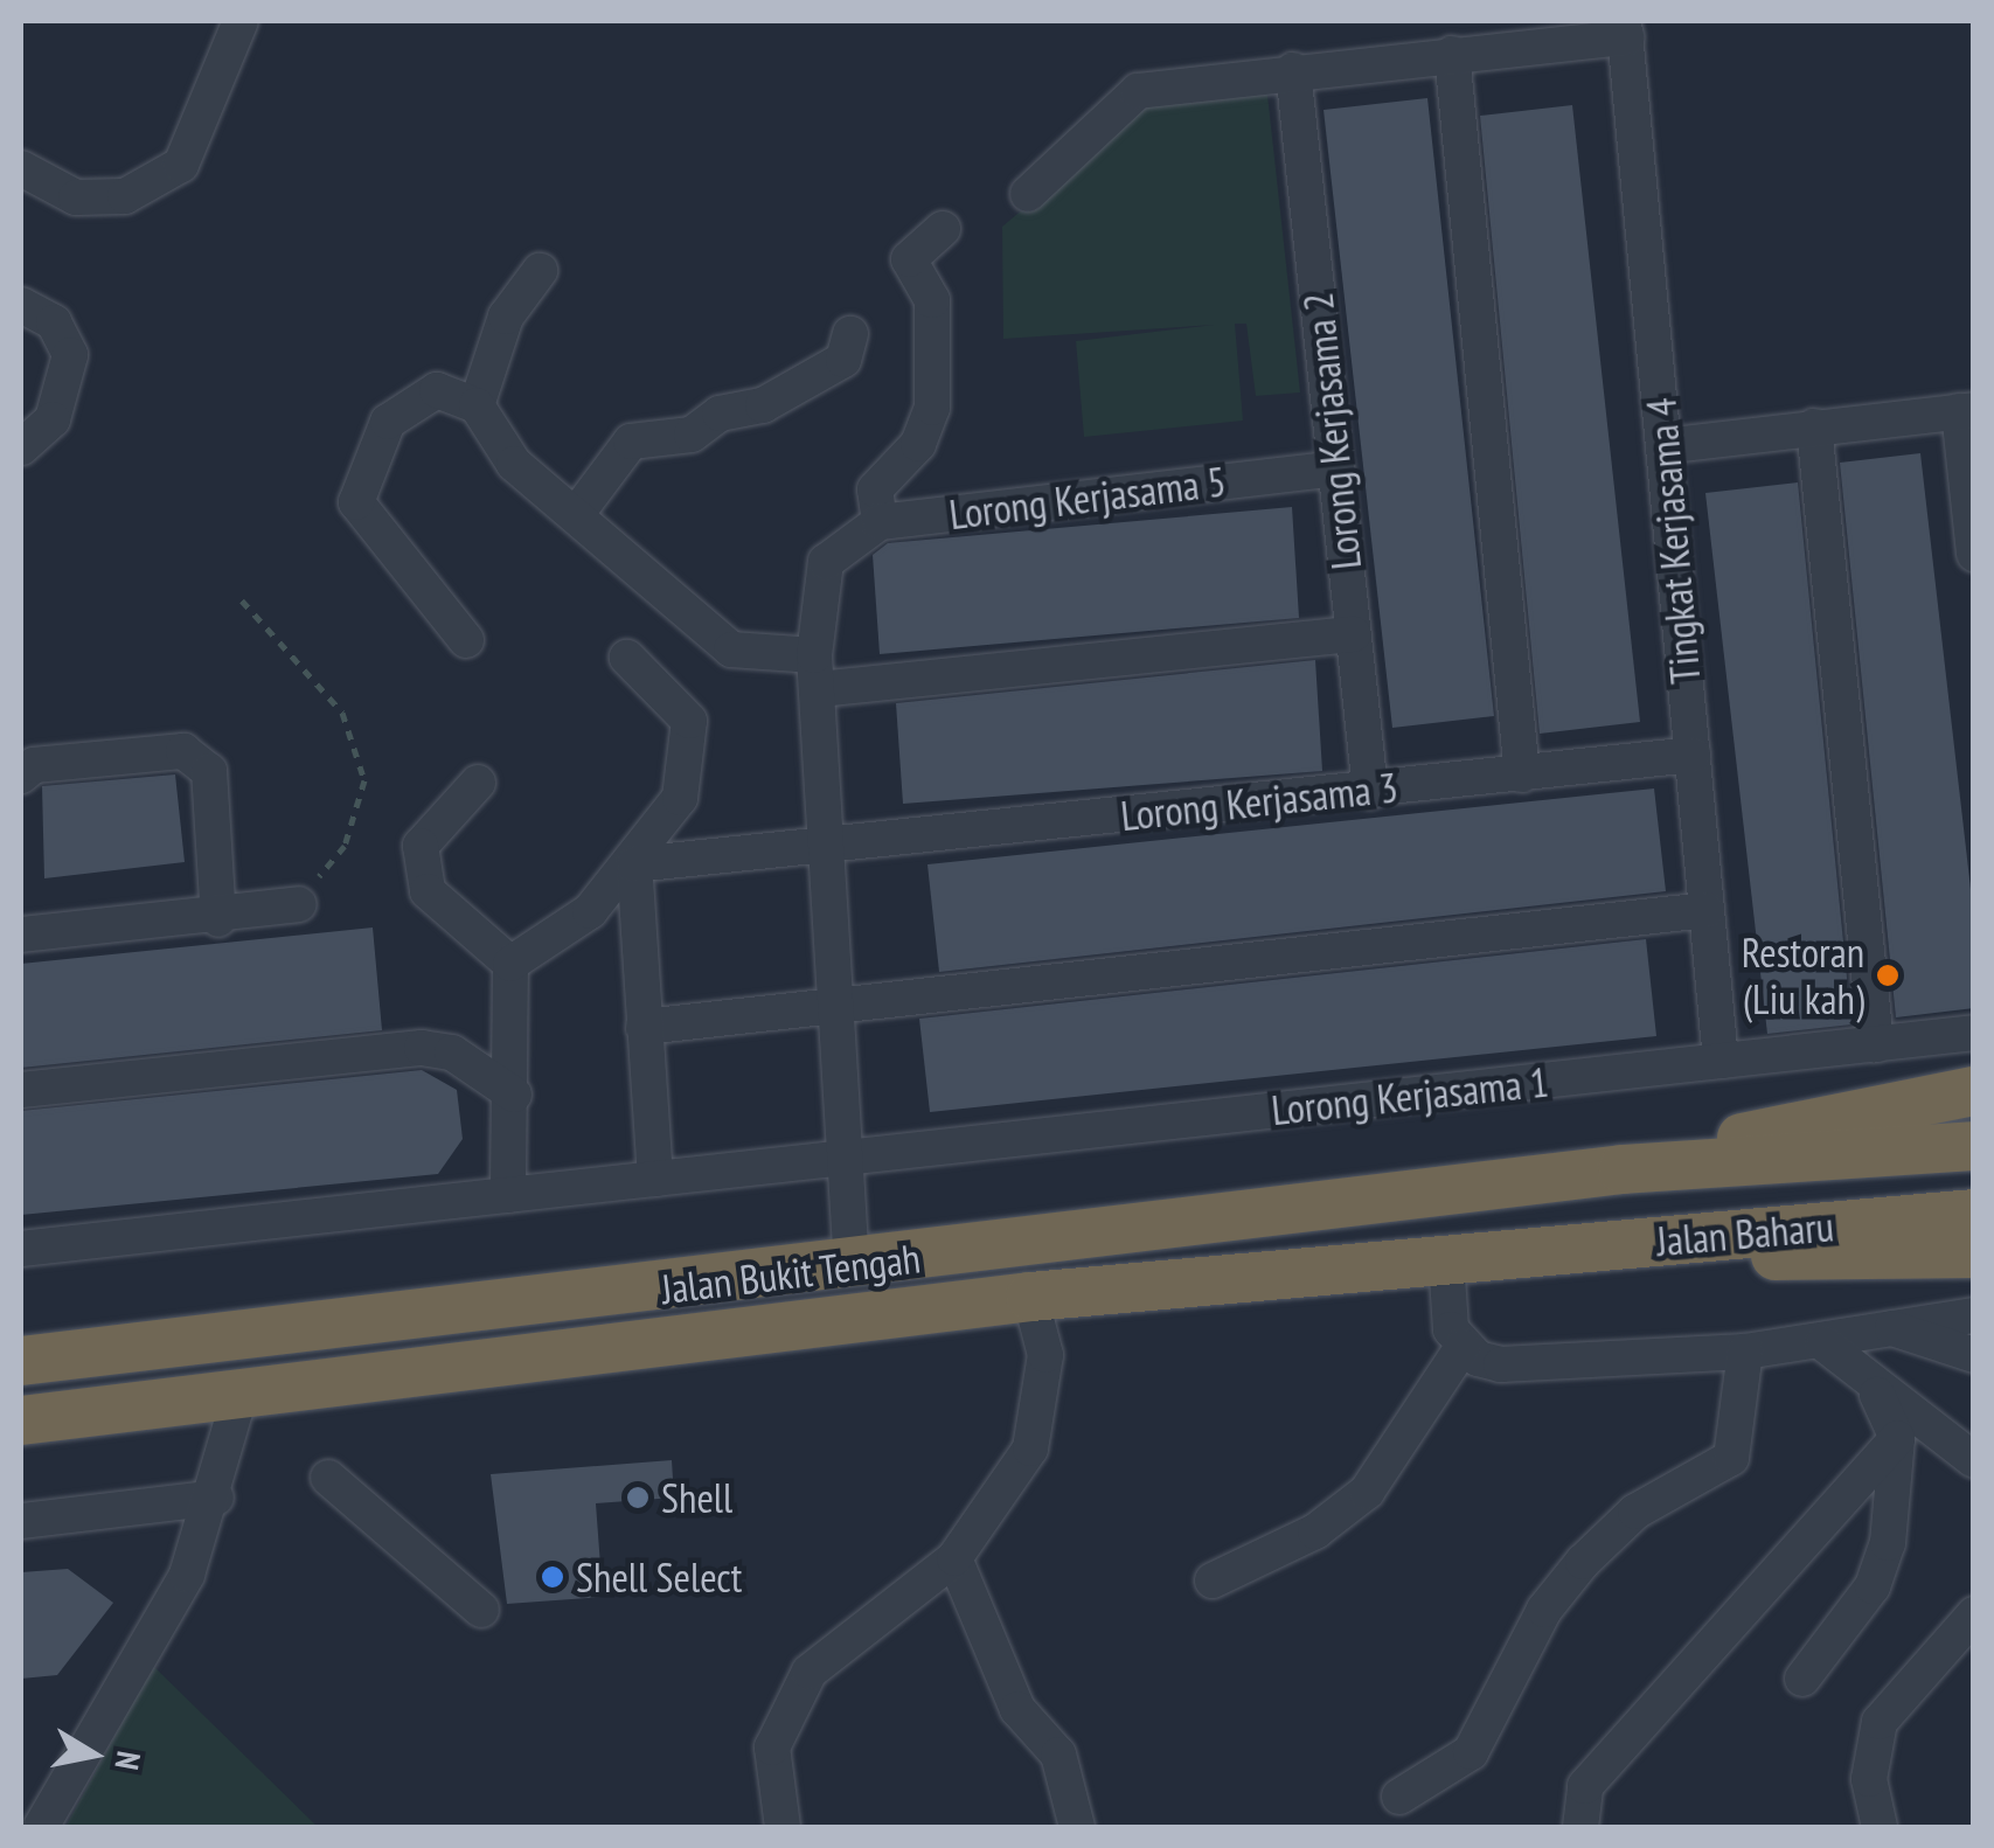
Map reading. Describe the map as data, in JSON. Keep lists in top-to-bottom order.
{
  "streets": {
    "highway": ["Jalan Baharu", "Jalan Bukit Tengah"],
    "street": [
      "Lorong Kerjasama 2",
      "Lorong Kerjasama 5",
      "Tingkat Kerjasama 4",
      "Lorong Kerjasama 3",
      "Lorong Kerjasama 1"
    ]
  },
  "crossings": [
    ["Lorong Kerjasama 2", "Lorong Kerjasama 5"],
    ["Lorong Kerjasama 2", "Lorong Kerjasama 3"],
    ["Tingkat Kerjasama 4", "Lorong Kerjasama 3"],
    ["Tingkat Kerjasama 4", "Lorong Kerjasama 1"],
    ["Jalan Baharu", "Jalan Bukit Tengah"]
  ],
  "places": ["Restoran (Liu kah)", "Shell", "Shell Select"],
  "north": "right"
}
